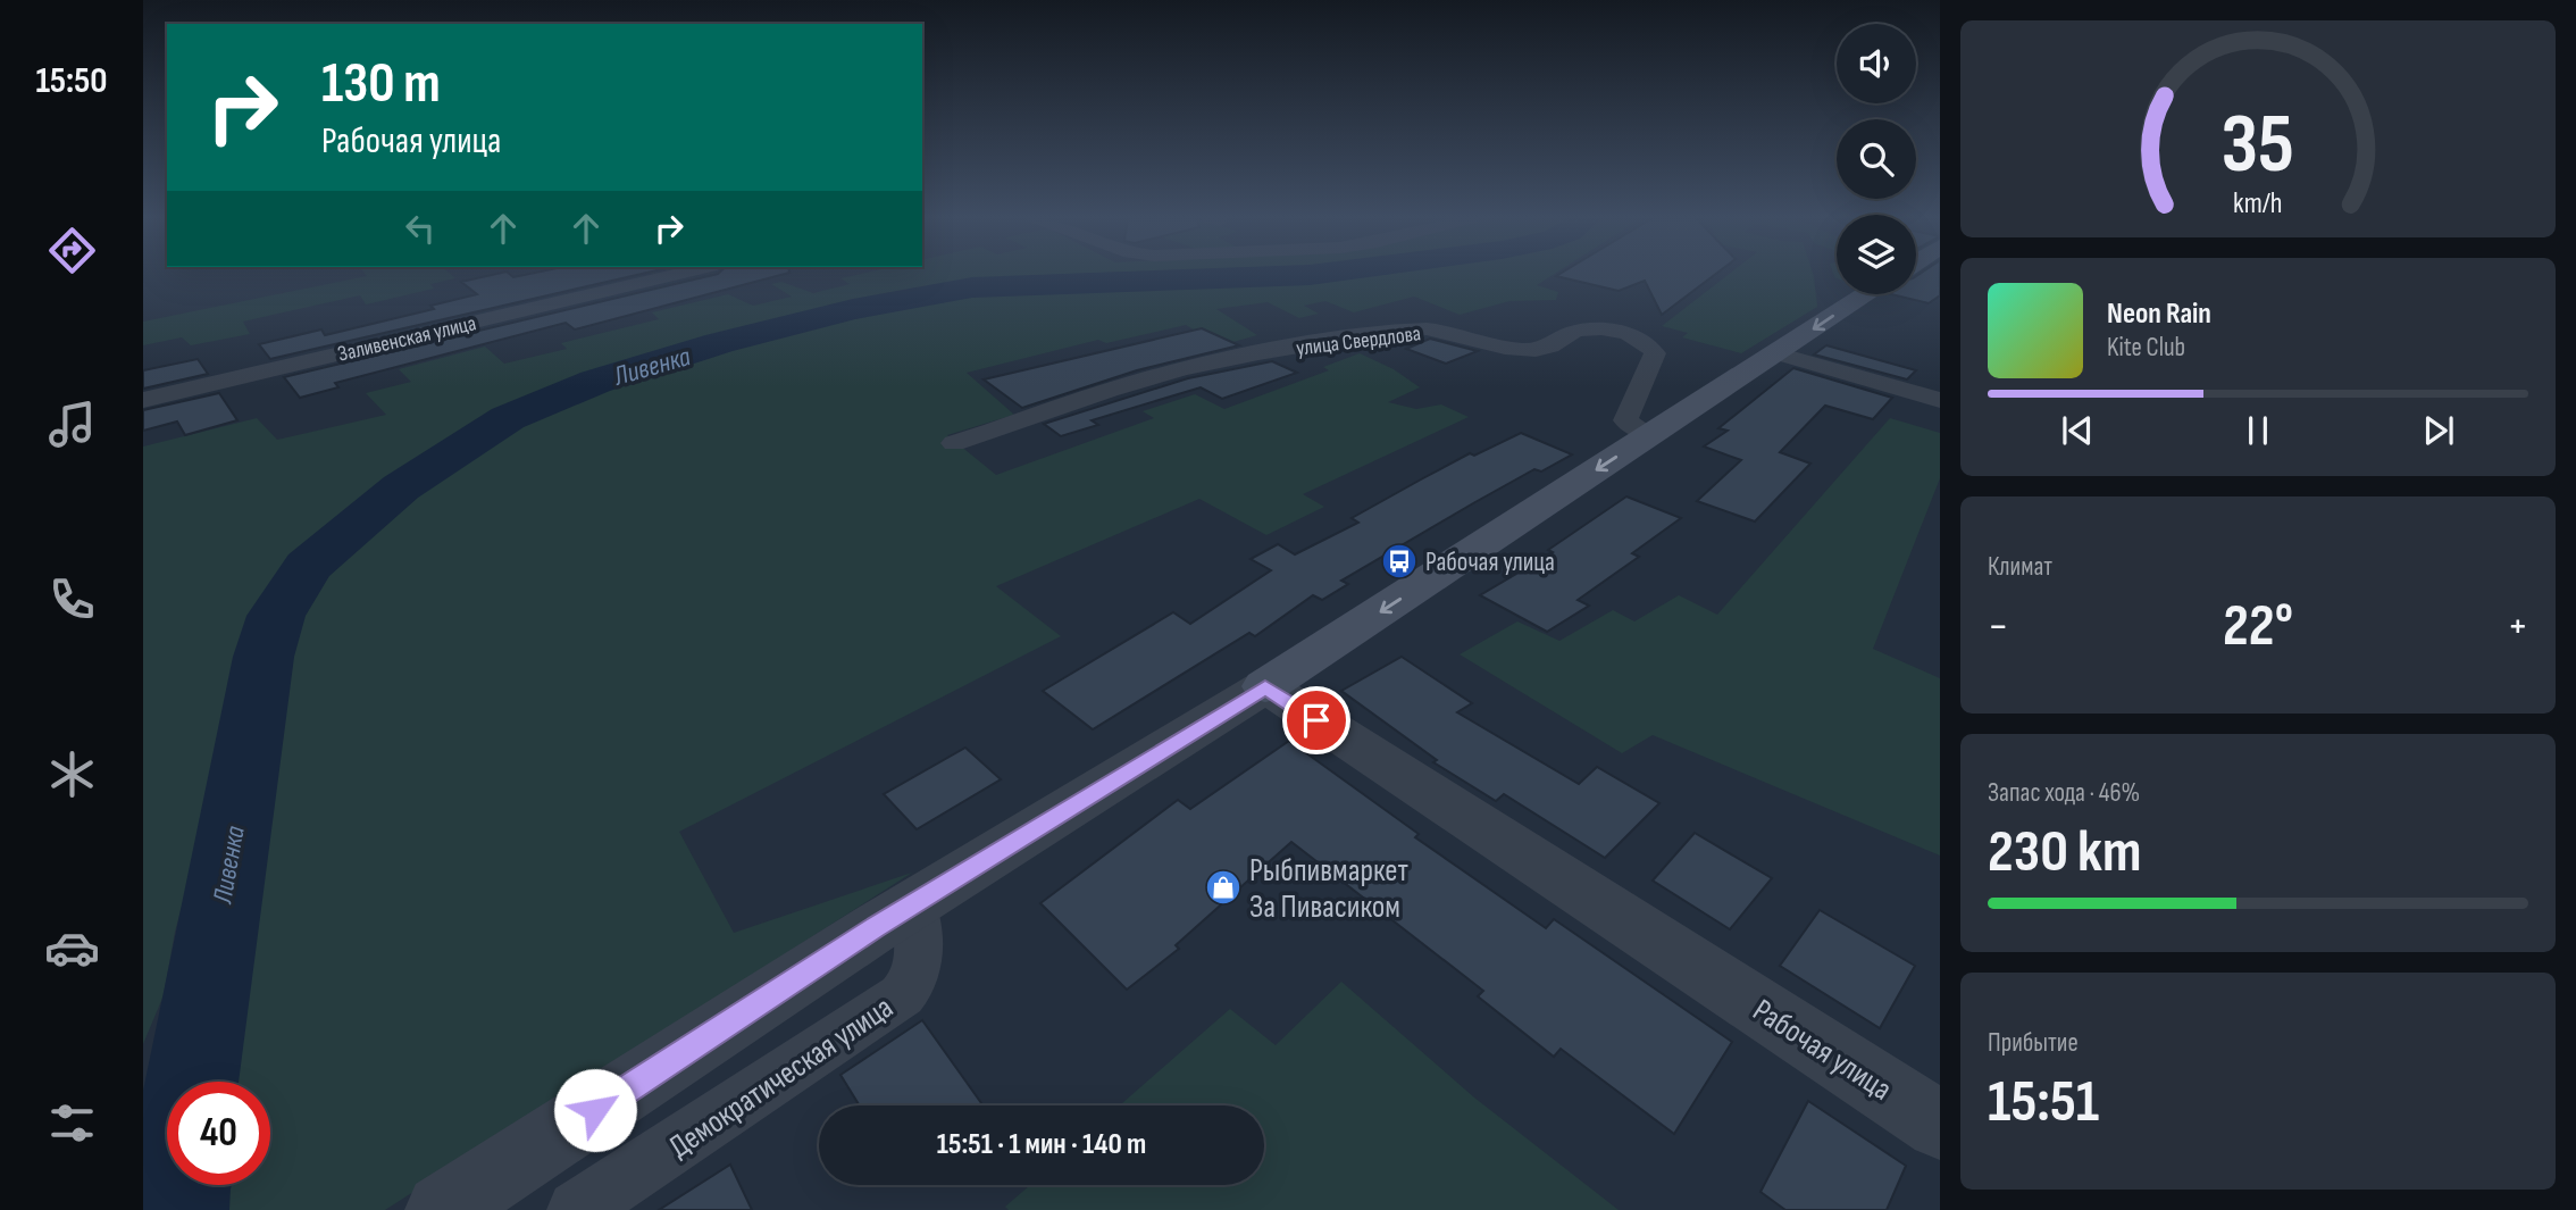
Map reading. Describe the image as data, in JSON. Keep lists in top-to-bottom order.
{
  "streets": {
    "street": [
      "Заливенская улица",
      "улица Свердлова",
      "Рабочая улица",
      "Демократическая улица"
    ]
  },
  "water": ["Ливенка"],
  "places": {
    "bus stop": ["Рабочая улица"],
    "shop": ["Рыбпивмаркет За Пивасиком"]
  },
  "page": {
    "tabs": "15:50",
    "turn": ["130 m", "Рабочая улица"],
    "song": ["Neon Rain", "Kite Club"],
    "tile": [
      "Климат",
      ["Запас хода · 46%", "230 km"],
      ["Прибытие", "15:51"]
    ],
    "heat": ["−", "22°", "+"],
    "limit": "40",
    "trip": "15:51 · 1 мин · 140 m",
    "gauge": ["35", "km/h"]
  }
}
